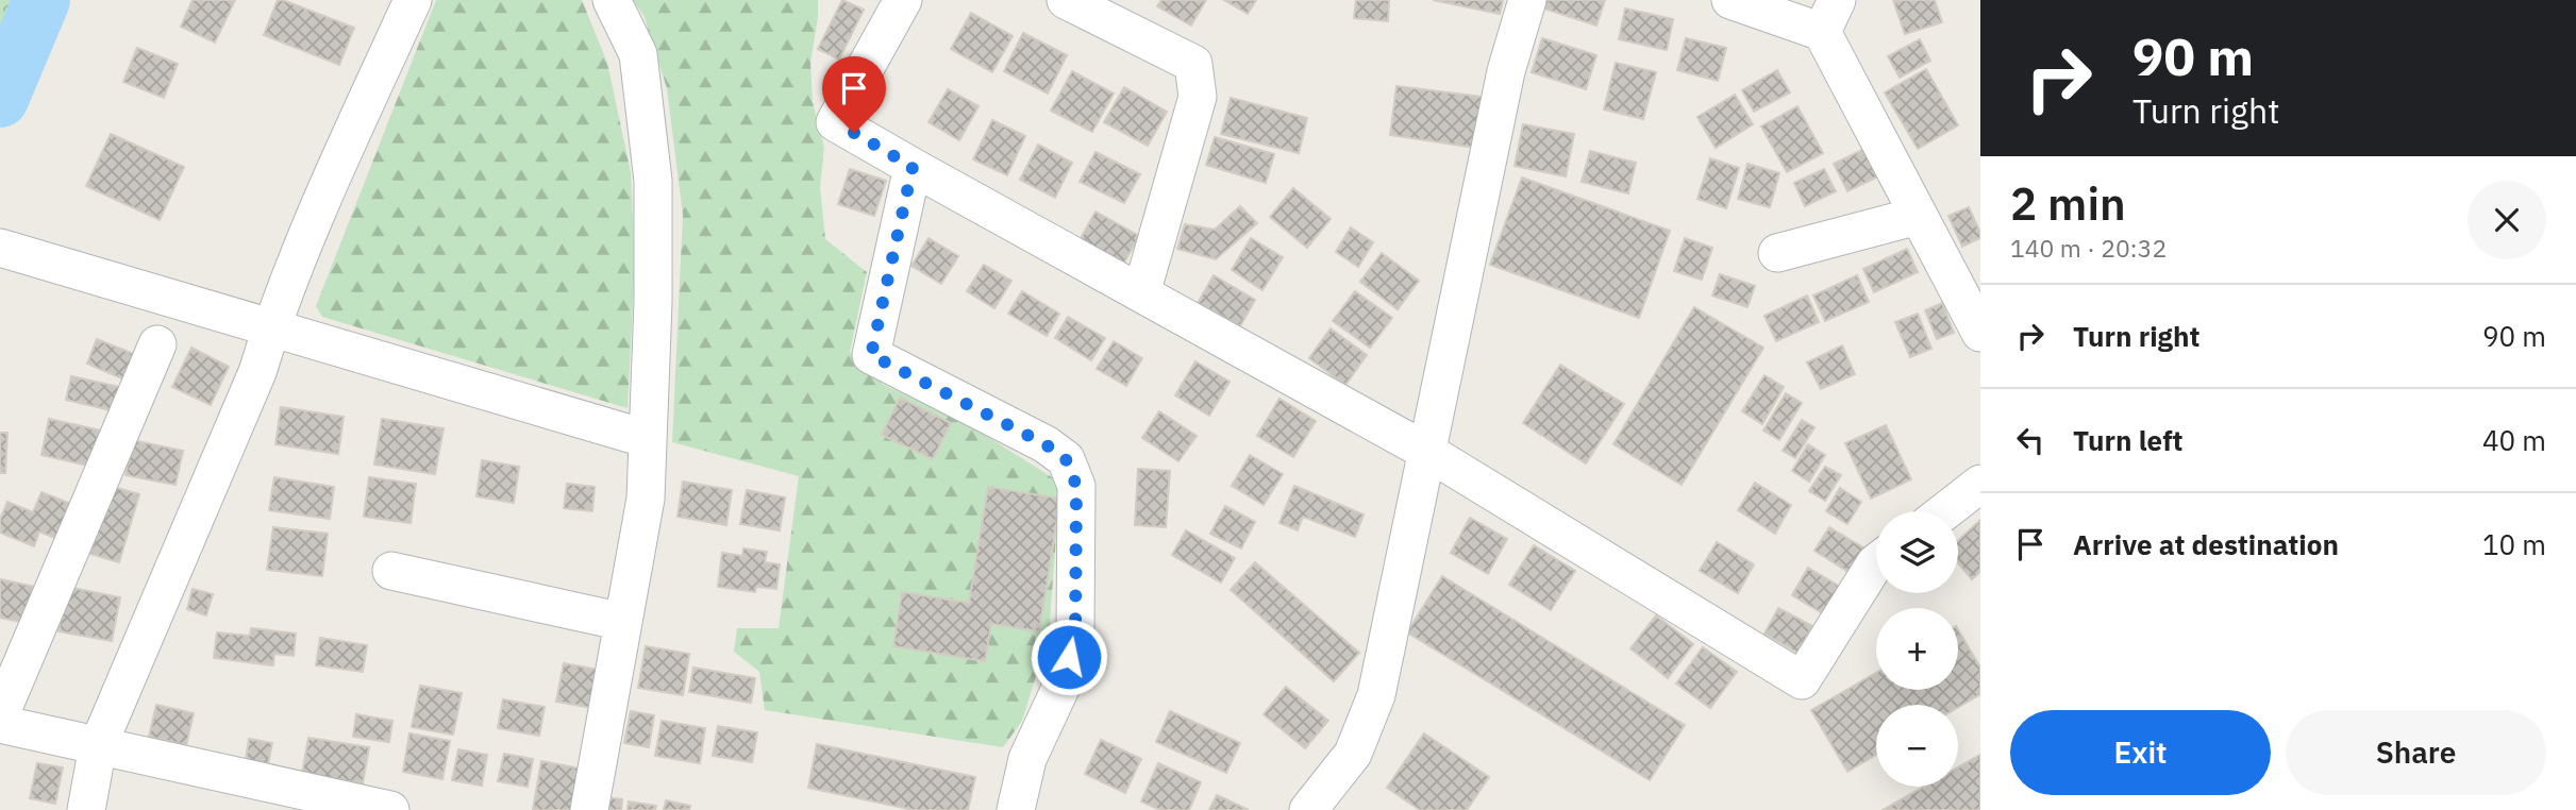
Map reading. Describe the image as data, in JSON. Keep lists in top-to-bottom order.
{
  "page": {
    "turn": ["90 m", "Turn right"],
    "heading": ["2 min", "140 m · 20:32"],
    "list": [
      {
        "name": "Turn right",
        "value": "90 m"
      },
      {
        "name": "Turn left",
        "value": "40 m"
      },
      {
        "name": "Arrive at destination",
        "value": "10 m"
      }
    ],
    "map_buttons": ["+", "−"],
    "buttons": ["Exit", "Share"]
  }
}
